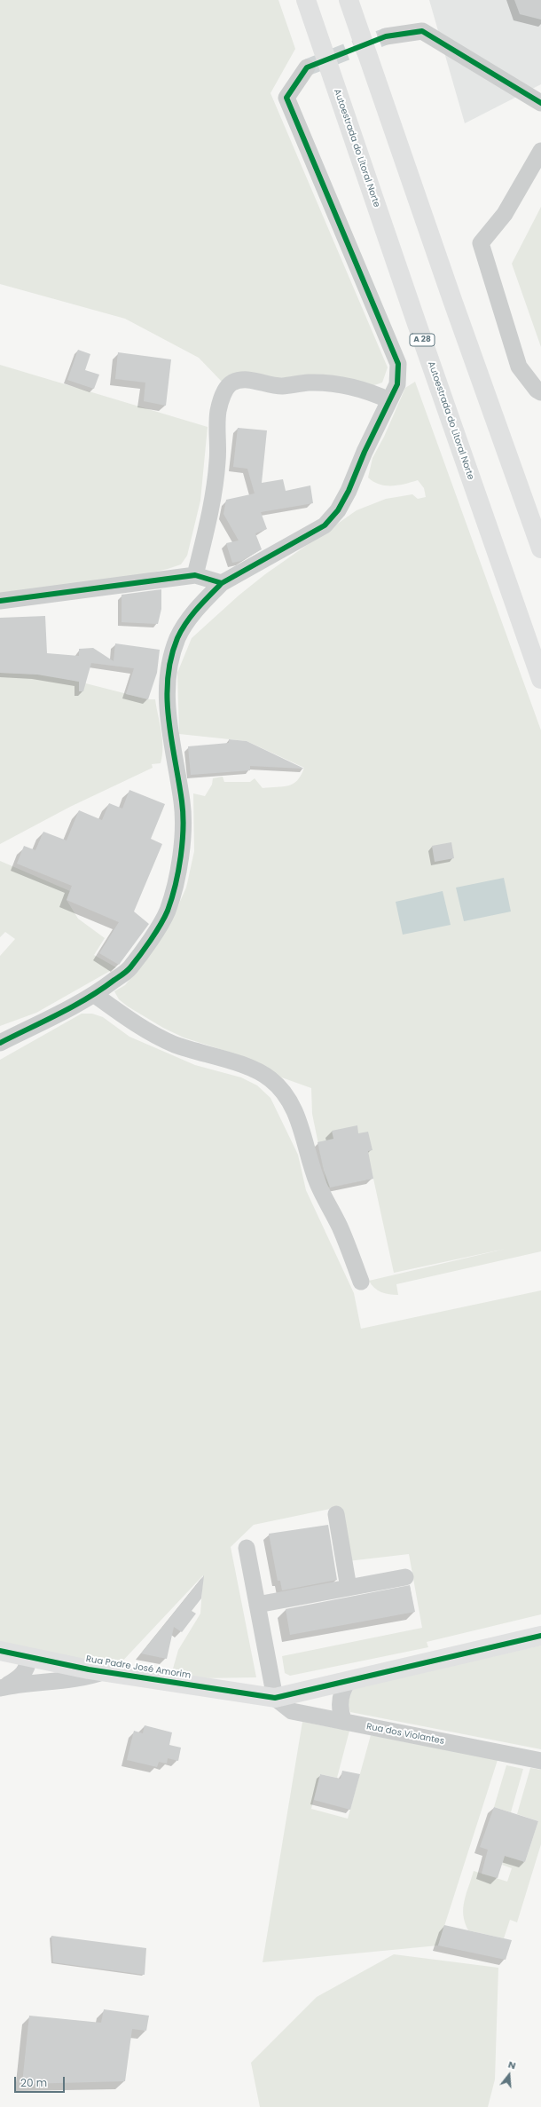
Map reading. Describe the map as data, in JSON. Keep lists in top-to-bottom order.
{
  "streets": {
    "main road": ["Autoestrada do Litoral Norte", "A 28", "Rua Padre José Amorim"],
    "street": ["Rua dos Violantes"]
  },
  "crossings": [
    ["Rua Padre José Amorim", "Rua dos Violantes"]
  ],
  "scale_bar": "20 m",
  "north": "top"
}
